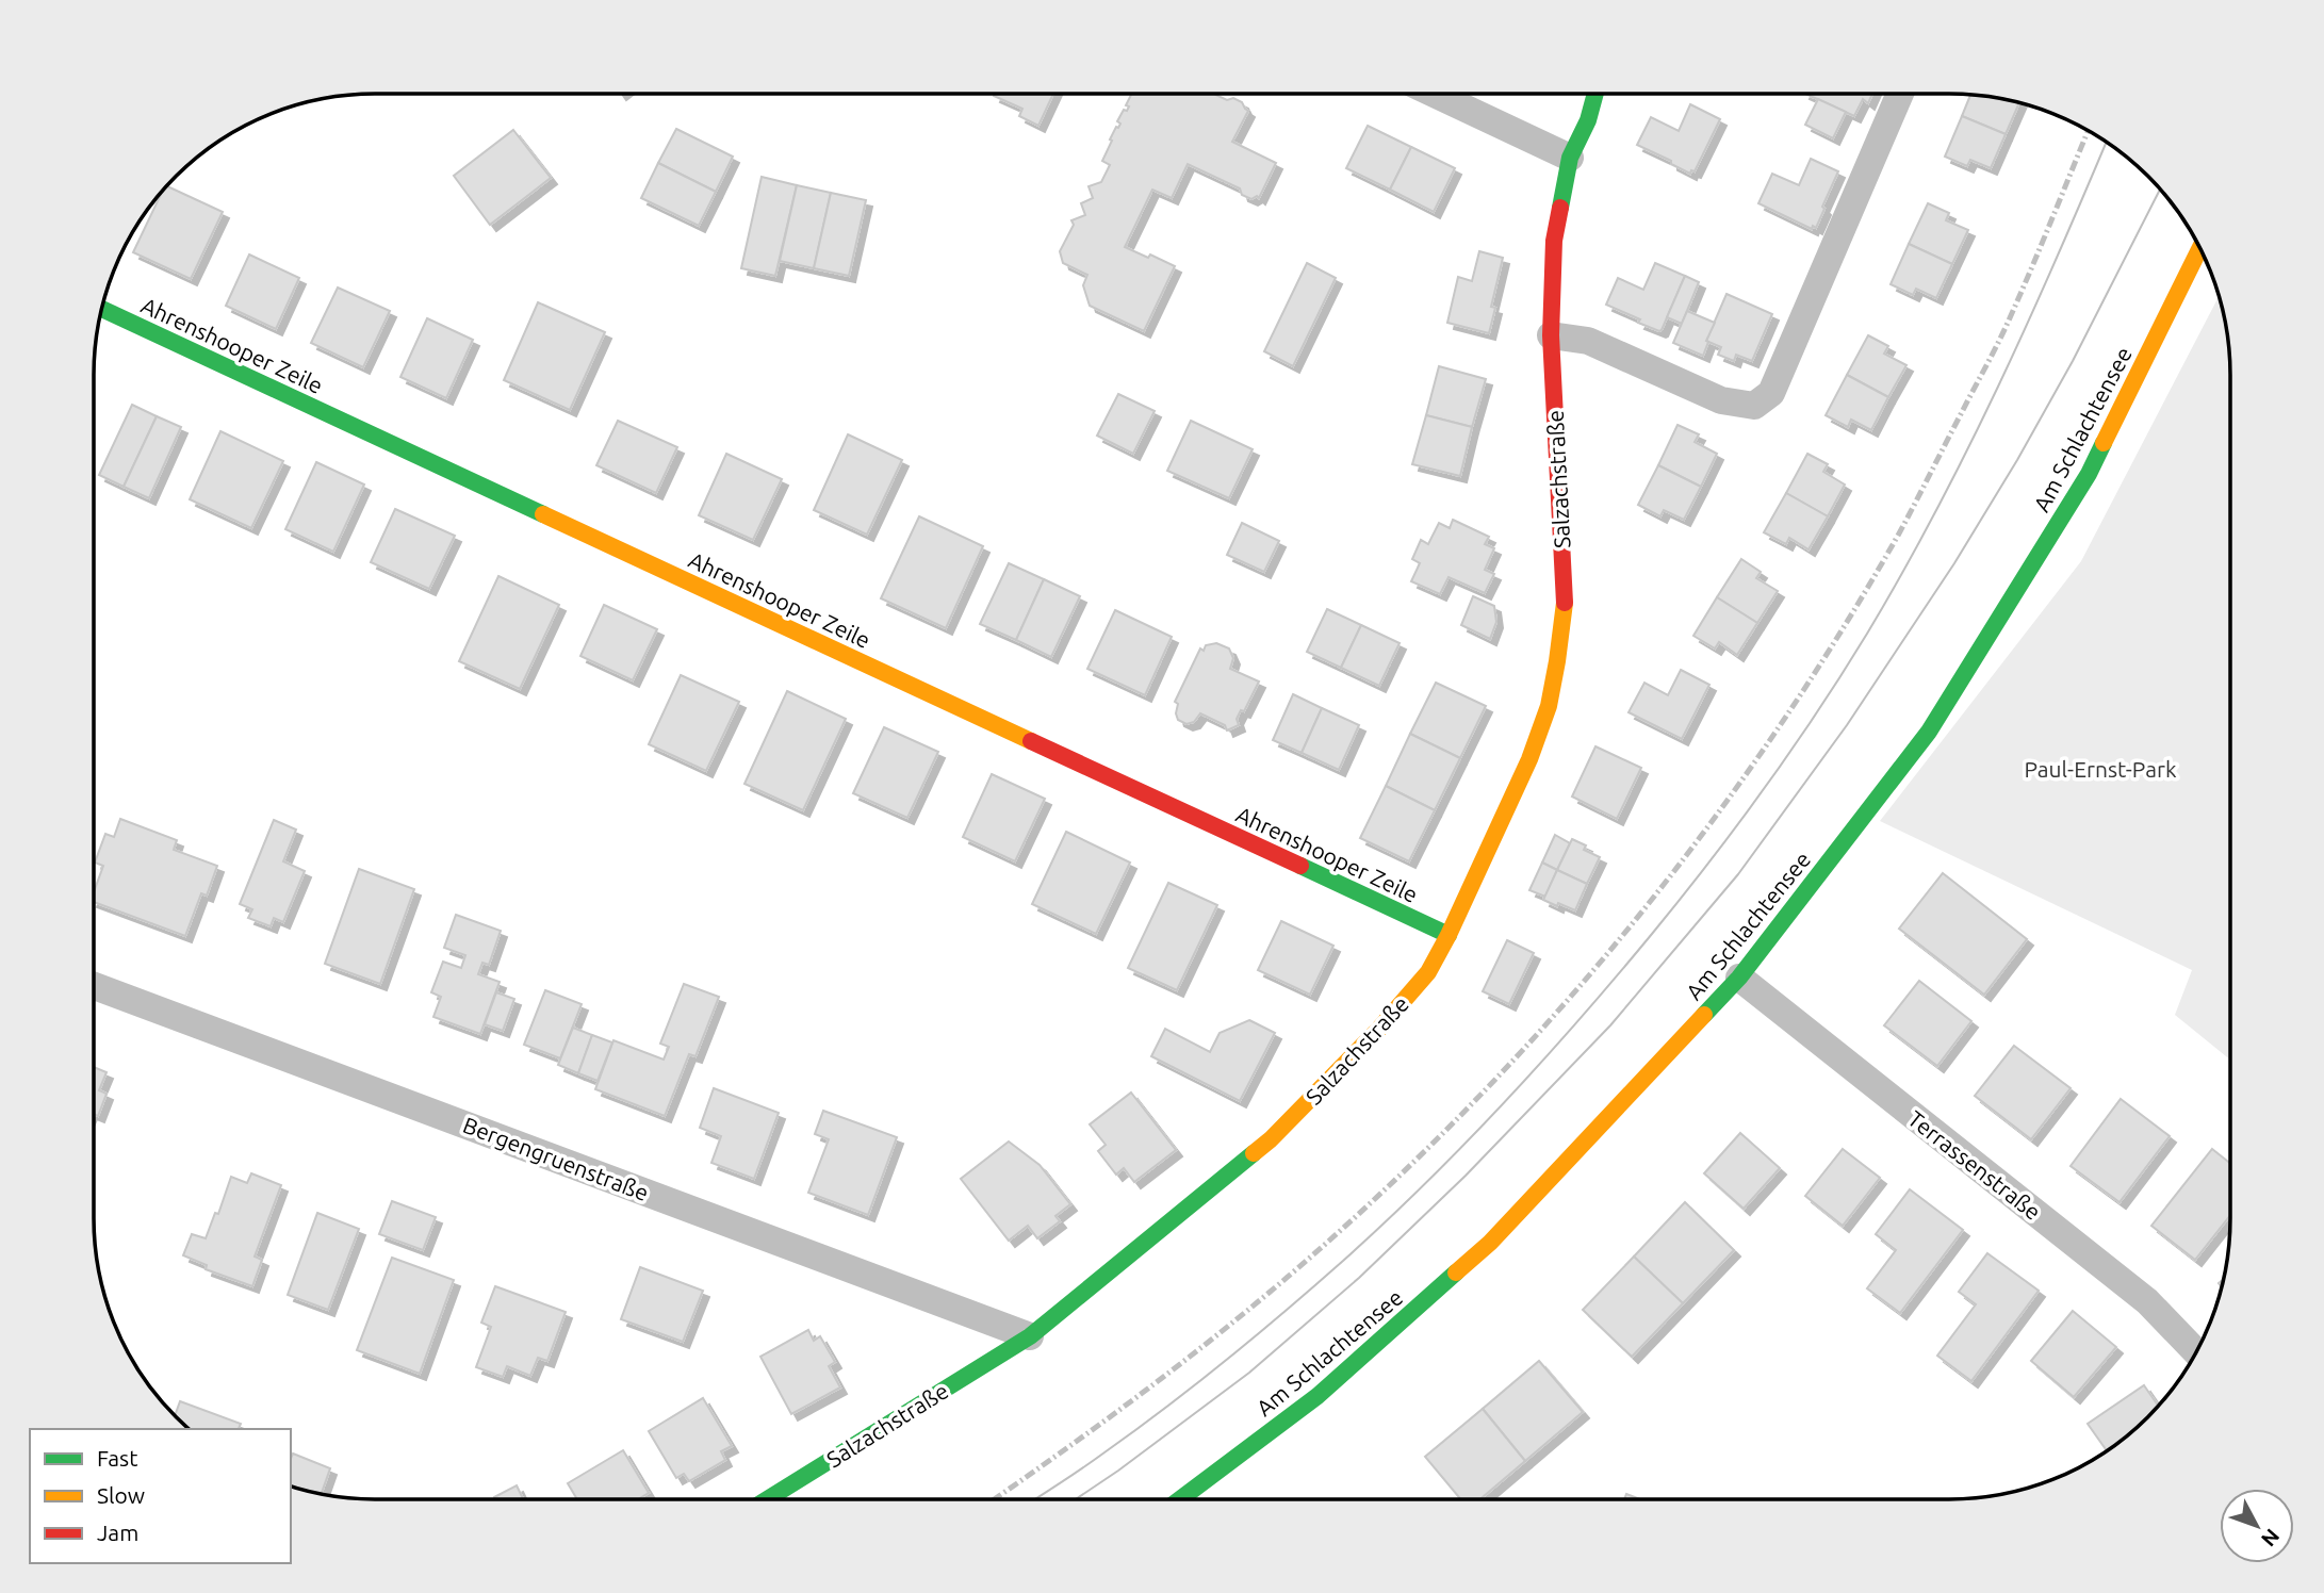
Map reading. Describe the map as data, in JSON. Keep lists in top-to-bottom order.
{
  "streets": {
    "street": [
      "Ahrenshooper Zeile",
      "Am Schlachtensee",
      "Salzachstraße",
      "Bergengruenstraße",
      "Terrassenstraße"
    ]
  },
  "crossings": [
    ["Ahrenshooper Zeile", "Salzachstraße"],
    ["Am Schlachtensee", "Terrassenstraße"],
    ["Salzachstraße", "Bergengruenstraße"]
  ],
  "parks": ["Paul-Ernst-Park"],
  "legend": ["Fast", "Slow", "Jam"],
  "north": "bottom right"
}
